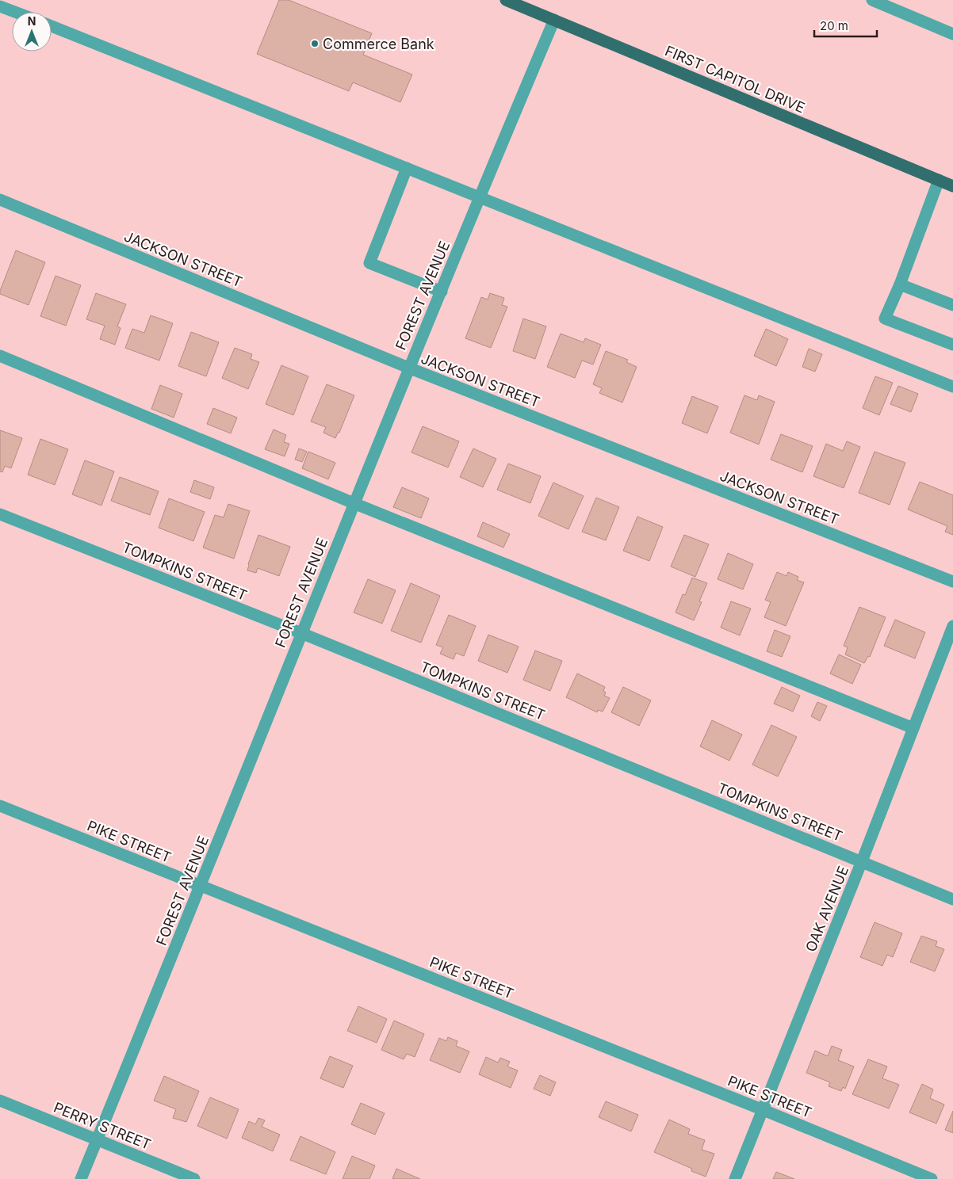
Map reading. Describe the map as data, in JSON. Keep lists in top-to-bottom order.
{
  "streets": {
    "main road": ["FIRST CAPITOL DRIVE"],
    "street": [
      "JACKSON STREET",
      "FOREST AVENUE",
      "TOMPKINS STREET",
      "PIKE STREET",
      "OAK AVENUE",
      "PERRY STREET"
    ]
  },
  "crossings": [
    ["FIRST CAPITOL DRIVE", "FOREST AVENUE"],
    ["JACKSON STREET", "FOREST AVENUE"],
    ["FOREST AVENUE", "TOMPKINS STREET"],
    ["FOREST AVENUE", "PIKE STREET"],
    ["FOREST AVENUE", "PERRY STREET"],
    ["TOMPKINS STREET", "OAK AVENUE"],
    ["PIKE STREET", "OAK AVENUE"]
  ],
  "places": ["Commerce Bank"],
  "scale_bar": "20 m",
  "north": "top"
}
